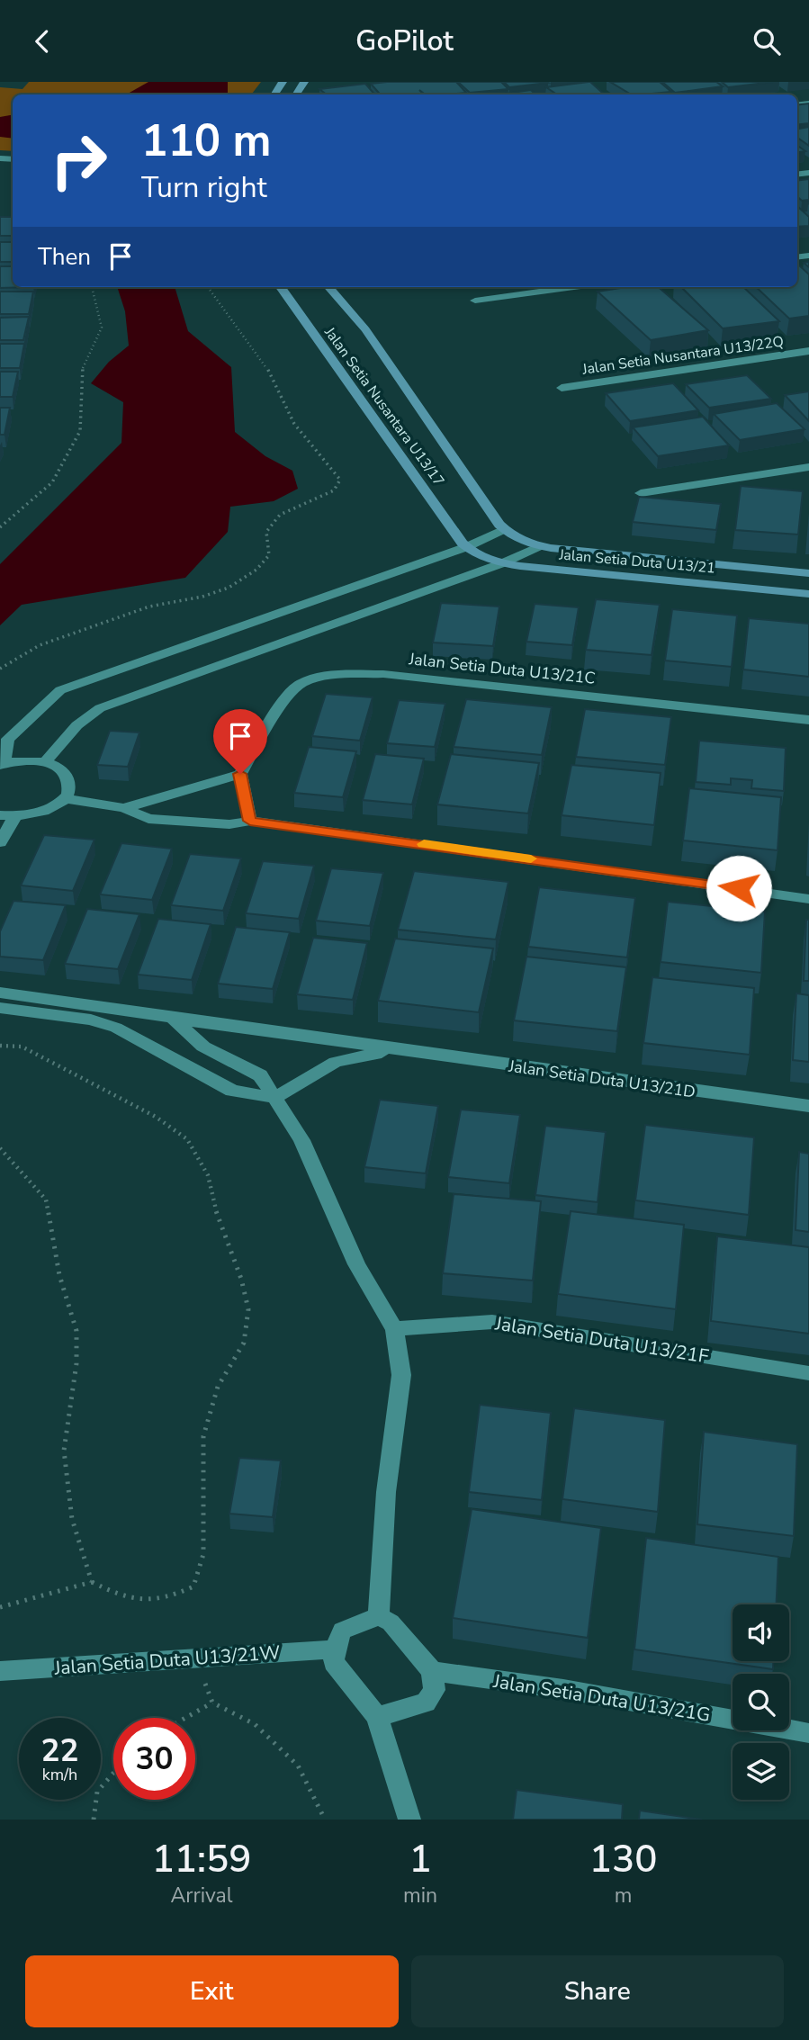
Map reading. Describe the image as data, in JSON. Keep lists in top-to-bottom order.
{
  "streets": {
    "main road": ["Jalan Setia Nusantara U13/17", "Jalan Setia Duta U13/21"],
    "street": [
      "Jalan Setia Nusantara U13/22Q",
      "Jalan Setia Duta U13/21C",
      "Jalan Setia Duta U13/21D",
      "Jalan Setia Duta U13/21F",
      "Jalan Setia Duta U13/21W",
      "Jalan Setia Duta U13/21G"
    ]
  },
  "crossings": [
    ["Jalan Setia Nusantara U13/17", "Jalan Setia Duta U13/21"],
    ["Jalan Setia Duta U13/21W", "Jalan Setia Duta U13/21G"]
  ],
  "page": {
    "header": "GoPilot",
    "turn": ["110 m", "Turn right"],
    "then": "Then",
    "speed": "22 km/h",
    "limit": "30",
    "eta": [
      "11:59",
      "Arrival",
      "1",
      "min",
      "130",
      "m"
    ],
    "buttons": ["Exit", "Share"]
  }
}
